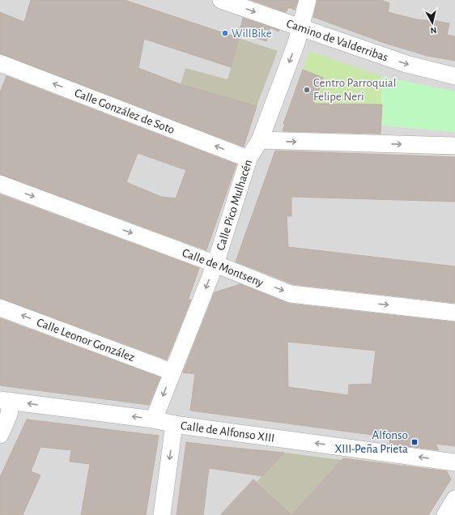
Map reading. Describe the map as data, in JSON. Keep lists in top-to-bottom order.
{
  "streets": {
    "street": [
      "Camino de Valderribas",
      "Calle González de Soto",
      "Calle Pico Mulhacén",
      "Calle de Montseny",
      "Calle Leonor González",
      "Calle de Alfonso XIII"
    ]
  },
  "crossings": [
    ["Camino de Valderribas", "Calle Pico Mulhacén"],
    ["Calle González de Soto", "Calle Pico Mulhacén"],
    ["Calle Pico Mulhacén", "Calle de Montseny"],
    ["Calle Pico Mulhacén", "Calle Leonor González"],
    ["Calle Pico Mulhacén", "Calle de Alfonso XIII"]
  ],
  "one_way": [
    "Calle González de Soto",
    "Calle Pico Mulhacén",
    "Calle de Montseny",
    "Calle Leonor González",
    "Calle de Alfonso XIII"
  ],
  "places": {
    "other": ["WillBike", "Centro Parroquial Felipe Neri"],
    "transit": ["Alfonso XIII-Peña Prieta"]
  },
  "north": "bottom"
}
